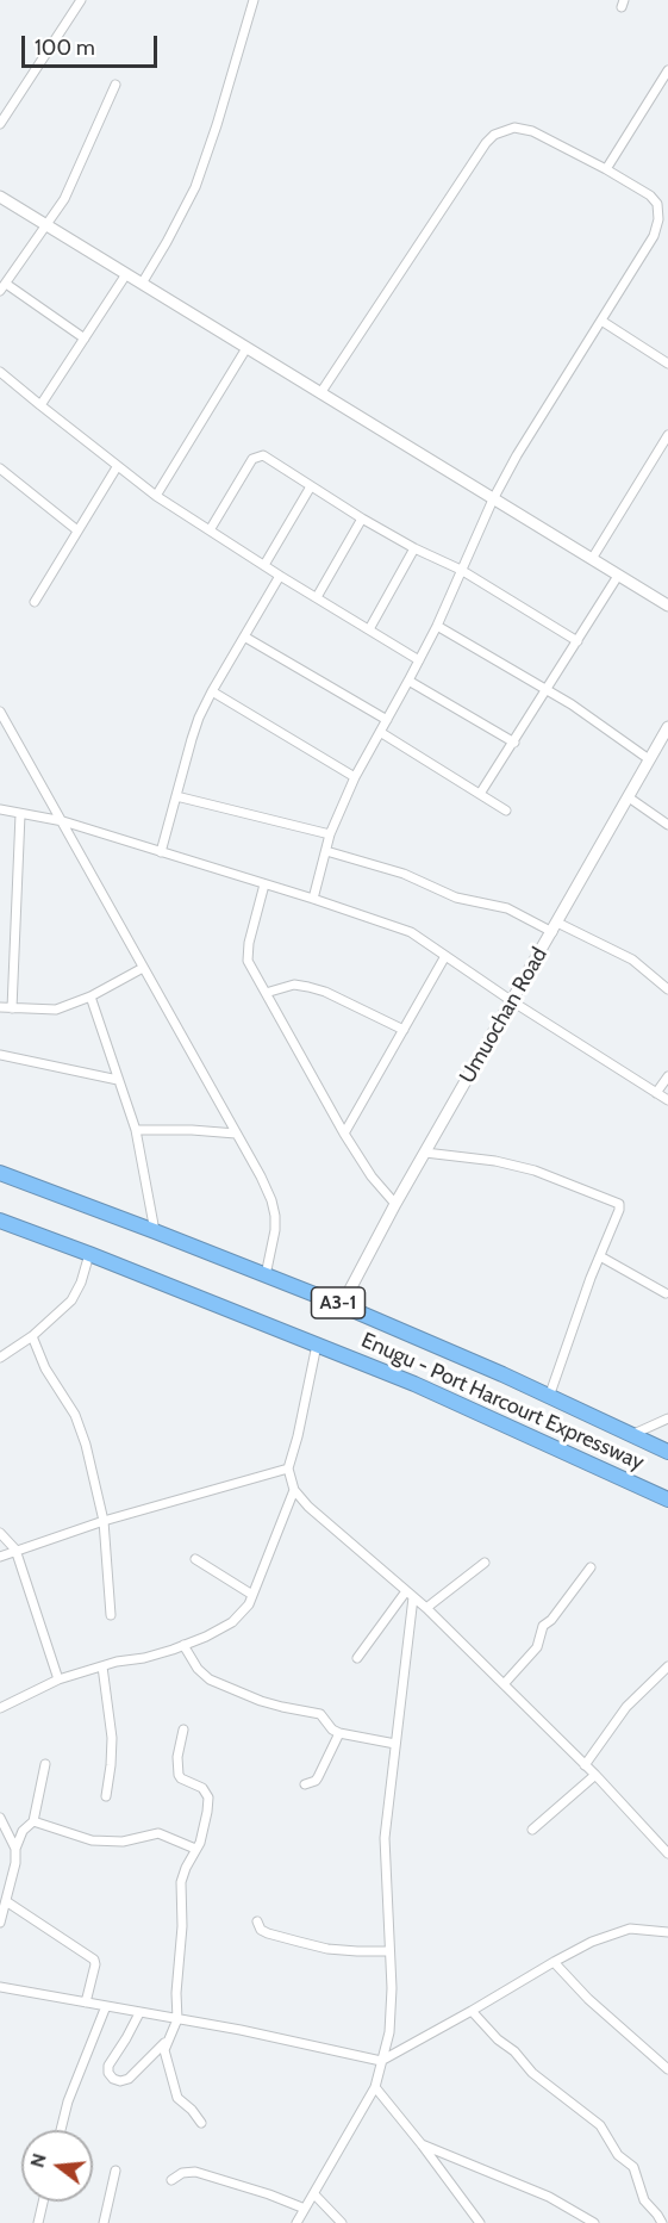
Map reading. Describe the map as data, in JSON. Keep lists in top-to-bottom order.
{
  "streets": {
    "highway": ["A3-1", "Enugu - Port Harcourt Expressway"],
    "main road": ["Umuochan Road"]
  },
  "crossings": [
    ["Umuochan Road", "Enugu - Port Harcourt Expressway"]
  ],
  "scale_bar": "100 m",
  "north": "left"
}
